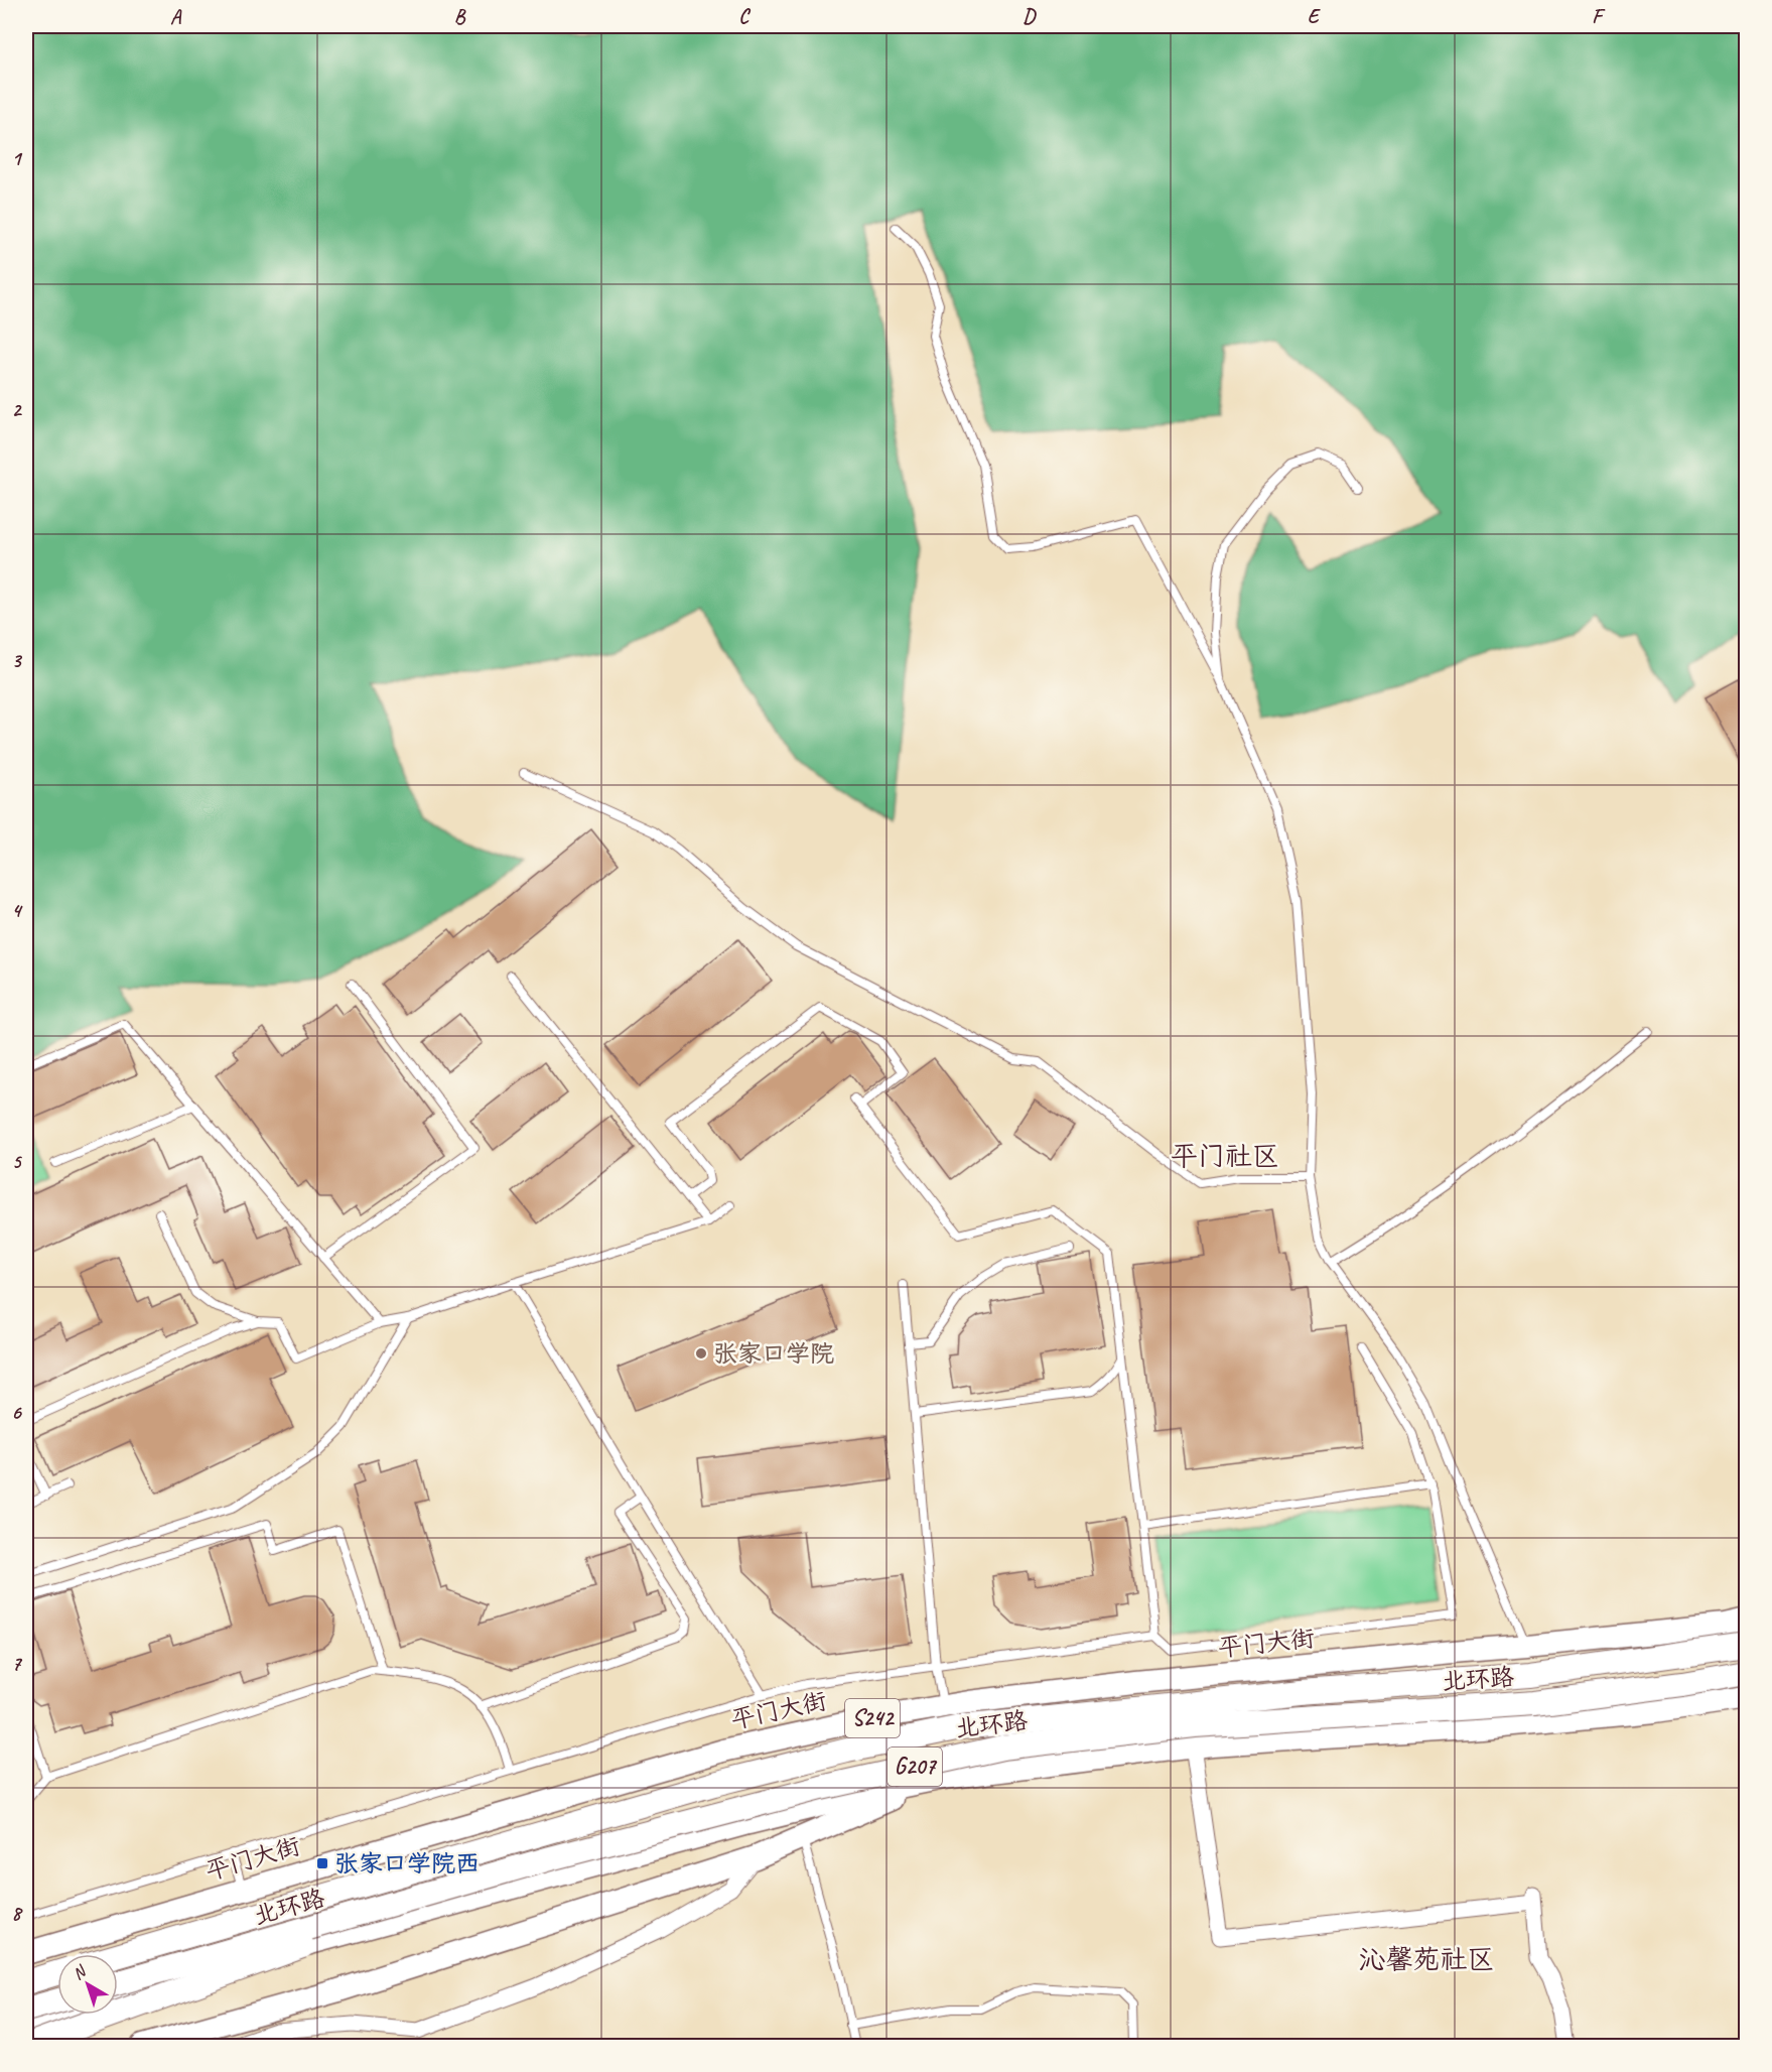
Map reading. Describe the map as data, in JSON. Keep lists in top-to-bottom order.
{
  "streets": {
    "highway": ["北环路", "G207"],
    "main road": ["平门大街", "S242"]
  },
  "districts": ["平门社区", "沁馨苑社区"],
  "places": {
    "other": ["张家口学院"],
    "transit": ["张家口学院西"]
  },
  "north": "top left",
  "grid": {
    "columns": [
      "A",
      "B",
      "C",
      "D",
      "E",
      "F"
    ],
    "rows": [
      "1",
      "2",
      "3",
      "4",
      "5",
      "6",
      "7",
      "8"
    ]
  }
}
